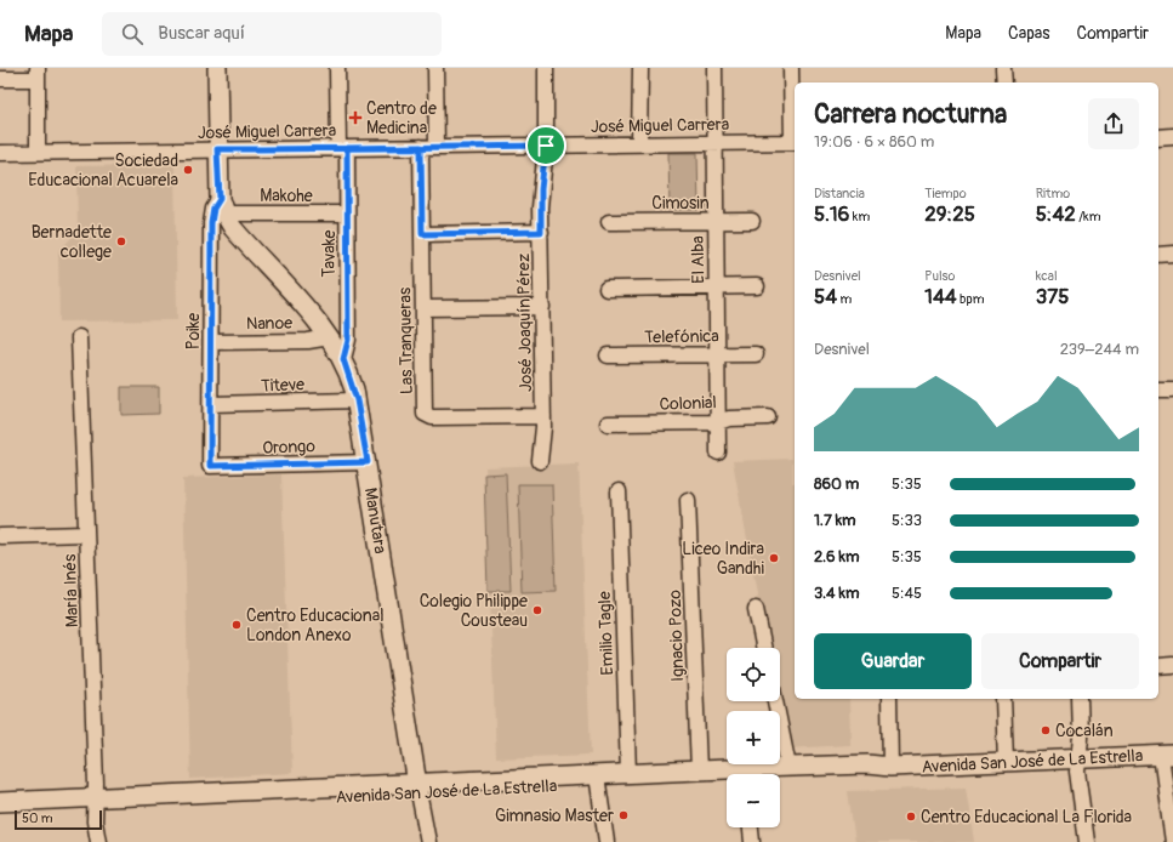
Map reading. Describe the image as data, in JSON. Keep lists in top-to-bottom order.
{
  "streets": {
    "main road": ["Manutara", "Avenida San José de La Estrella"],
    "street": [
      "José Miguel Carrera",
      "Makohe",
      "Cimosin",
      "Tavake",
      "El Alba",
      "Nanoe",
      "José Joaquín Pérez",
      "Poike",
      "Telefónica",
      "Las Tranqueras",
      "Titeve",
      "Colonial",
      "Orongo",
      "María Inés",
      "Emilio Tagle",
      "Ignacio Pozo"
    ]
  },
  "crossings": [
    ["José Miguel Carrera", "Tavake"],
    ["José Miguel Carrera", "El Alba"],
    ["José Miguel Carrera", "José Joaquín Pérez"],
    ["José Miguel Carrera", "Las Tranqueras"],
    ["Makohe", "Tavake"],
    ["Makohe", "Poike"],
    ["Makohe", "Manutara"],
    ["Cimosin", "El Alba"],
    ["Tavake", "Manutara"],
    ["El Alba", "Telefónica"],
    ["El Alba", "Colonial"],
    ["Nanoe", "Poike"],
    ["Nanoe", "Manutara"],
    ["José Joaquín Pérez", "Las Tranqueras"],
    ["Poike", "Titeve"],
    ["Poike", "Orongo"],
    ["Poike", "Manutara"],
    ["Titeve", "Manutara"],
    ["Orongo", "Manutara"],
    ["Manutara", "Avenida San José de La Estrella"],
    ["María Inés", "Avenida San José de La Estrella"],
    ["Emilio Tagle", "Avenida San José de La Estrella"],
    ["Ignacio Pozo", "Avenida San José de La Estrella"]
  ],
  "places": {
    "health": ["Centro de Medicina"],
    "other": [
      "Sociedad Educacional Acuarela",
      "Bernadette college",
      "Liceo Indira Gandhi",
      "Colegio Philippe Cousteau",
      "Centro Educacional London Anexo",
      "Cocalán",
      "Gimnasio Master",
      "Centro Educacional La Florida"
    ]
  },
  "scale_bar": "50 m",
  "page": {
    "header": "Mapa",
    "search": "Buscar aquí",
    "nav": ["Mapa", "Capas", "Compartir"],
    "heading": ["Carrera nocturna", "19:06 · 6 × 860 m"],
    "stats": [
      ["Distancia", "5.16 km"],
      ["Tiempo", "29:25"],
      ["Ritmo", "5:42 /km"],
      ["Desnivel", "54 m"],
      ["Pulso", "144 bpm"],
      ["kcal", "375"]
    ],
    "chart": ["Desnivel", "239–244 m"],
    "list": [
      {
        "name": "860 m",
        "note": "5:35"
      },
      {
        "name": "1.7 km",
        "note": "5:33"
      },
      {
        "name": "2.6 km",
        "note": "5:35"
      },
      {
        "name": "3.4 km",
        "note": "5:45"
      }
    ],
    "buttons": ["Guardar", "Compartir"],
    "map_buttons": ["+", "−"],
    "scale": "50 m"
  }
}
